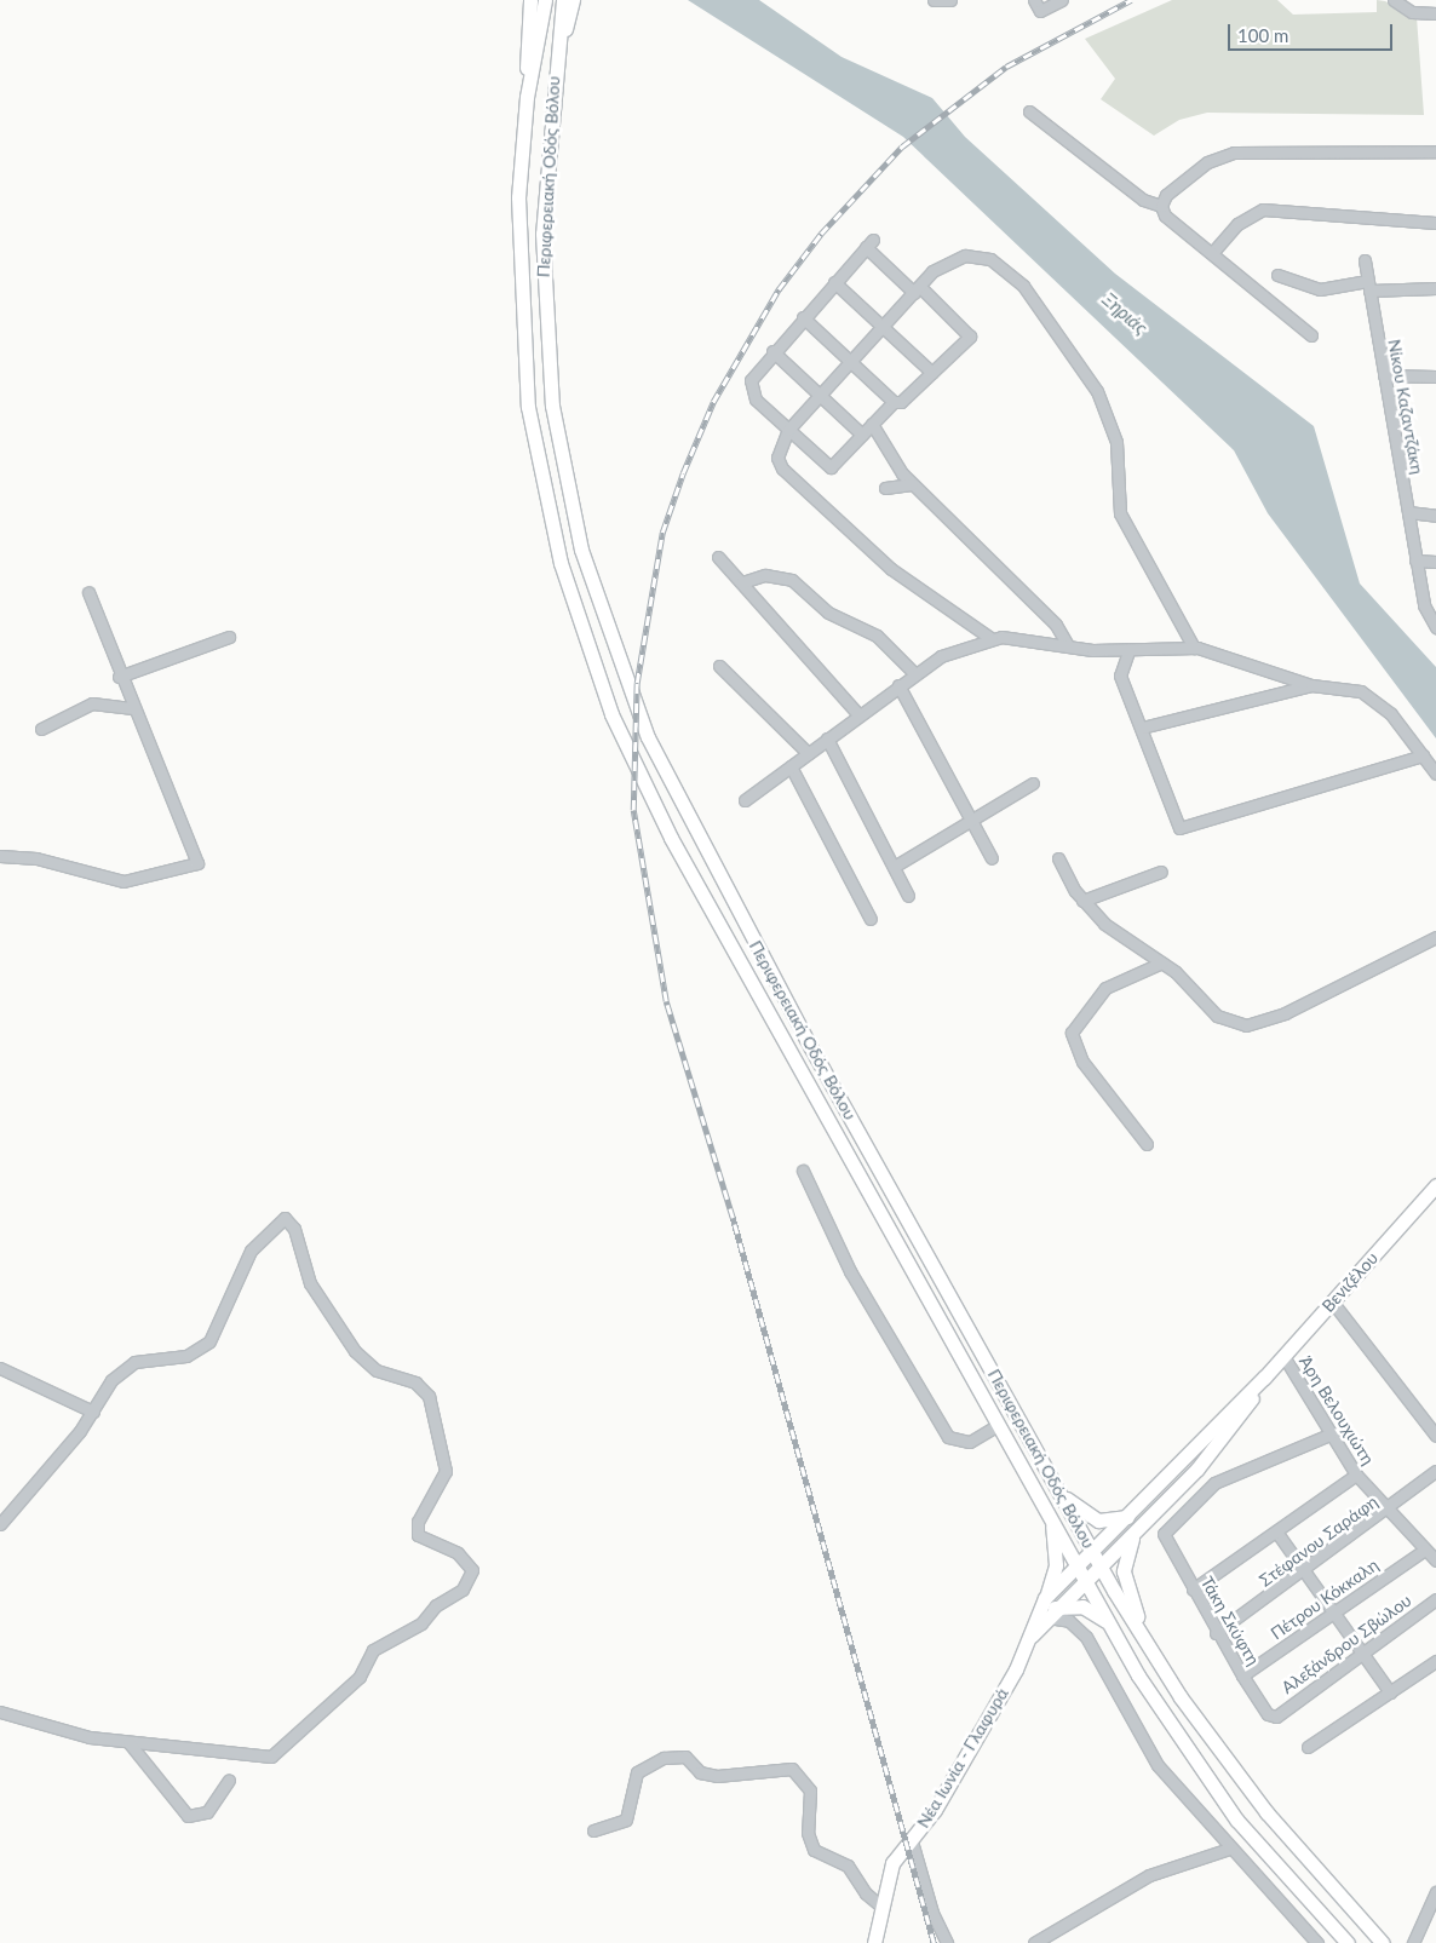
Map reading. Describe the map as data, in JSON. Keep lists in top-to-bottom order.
{
  "streets": {
    "main road": ["Περιφερειακή Οδός Βόλου", "Βενιζέλου", "Νέα Ιωνία - Γλαφυρά"],
    "street": [
      "Νίκου Καζαντζάκη",
      "Άρη Βελουχιώτη",
      "Στέφανου Σαράφη",
      "Πέτρου Κόκκαλη",
      "Τάκη Σκύφτη",
      "Αλεξάνδρου Σβώλου"
    ]
  },
  "crossings": [
    ["Περιφερειακή Οδός Βόλου", "Βενιζέλου"],
    ["Περιφερειακή Οδός Βόλου", "Νέα Ιωνία - Γλαφυρά"],
    ["Βενιζέλου", "Άρη Βελουχιώτη"],
    ["Βενιζέλου", "Νέα Ιωνία - Γλαφυρά"],
    ["Άρη Βελουχιώτη", "Στέφανου Σαράφη"],
    ["Άρη Βελουχιώτη", "Πέτρου Κόκκαλη"],
    ["Άρη Βελουχιώτη", "Τάκη Σκύφτη"],
    ["Στέφανου Σαράφη", "Τάκη Σκύφτη"],
    ["Πέτρου Κόκκαλη", "Τάκη Σκύφτη"],
    ["Τάκη Σκύφτη", "Αλεξάνδρου Σβώλου"]
  ],
  "water": ["Ξηριάς"],
  "scale_bar": "100 m"
}
